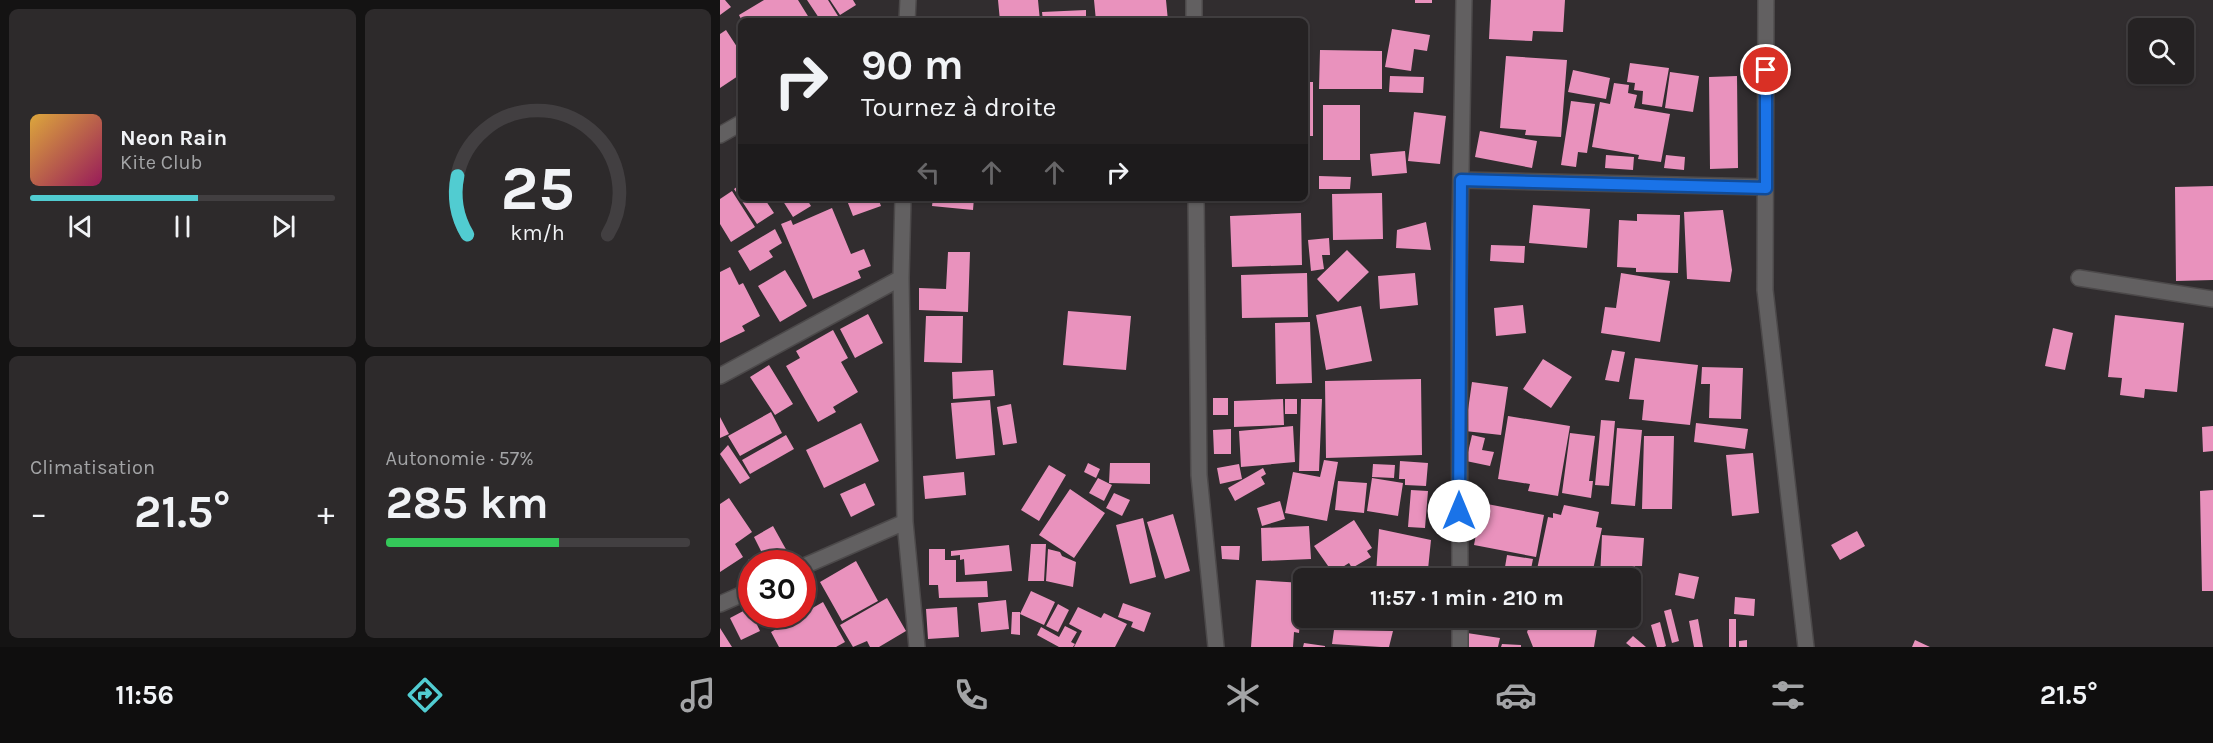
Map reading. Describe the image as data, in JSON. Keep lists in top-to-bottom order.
{
  "page": {
    "turn": ["90 m", "Tournez à droite"],
    "song": ["Neon Rain", "Kite Club"],
    "tile": [
      "Climatisation",
      ["Autonomie · 57%", "285 km"]
    ],
    "heat": ["−", "21.5°", "+"],
    "limit": "30",
    "trip": "11:57 · 1 min · 210 m",
    "tabs": ["11:56", "21.5°"],
    "gauge": ["25", "km/h"]
  }
}
